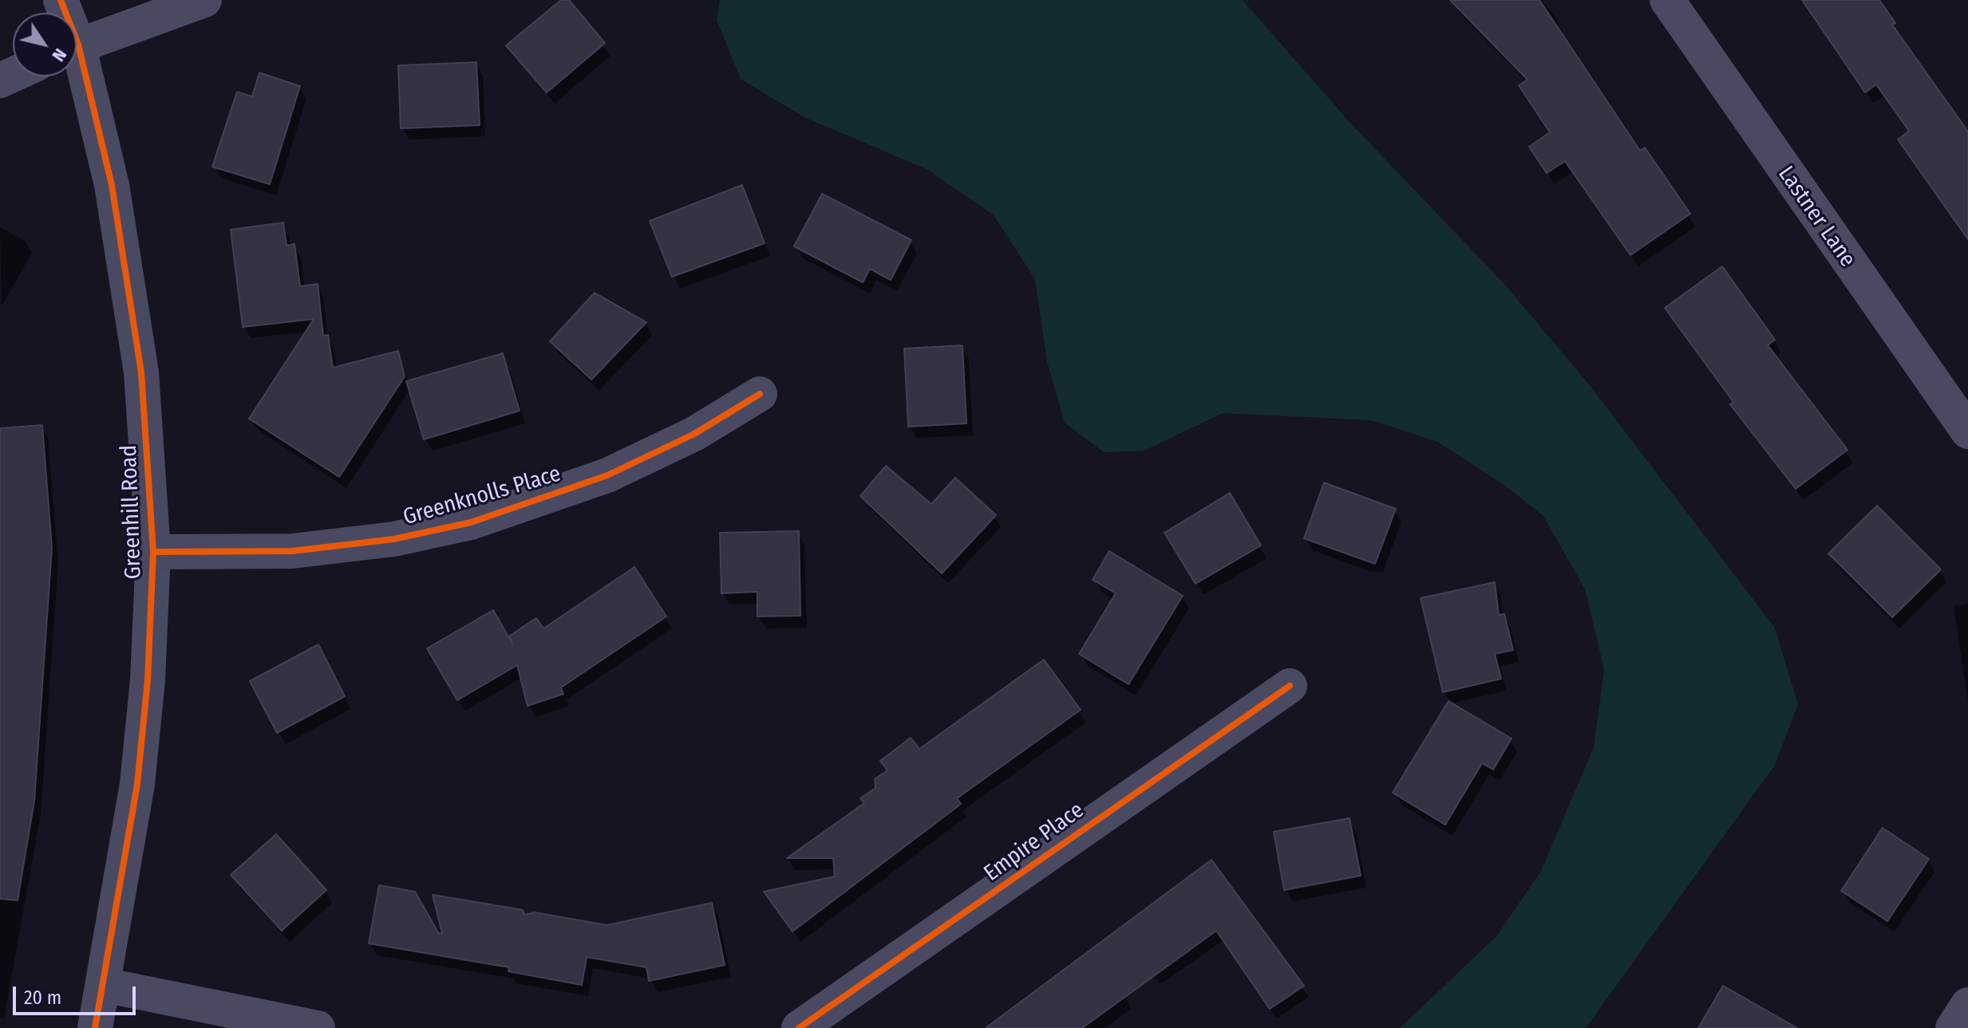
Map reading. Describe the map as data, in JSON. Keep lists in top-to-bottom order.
{
  "streets": {
    "street": [
      "Lastner Lane",
      "Greenknolls Place",
      "Greenhill Road",
      "Empire Place"
    ]
  },
  "crossings": [
    ["Greenknolls Place", "Greenhill Road"]
  ],
  "scale_bar": "20 m",
  "north": "bottom right"
}
